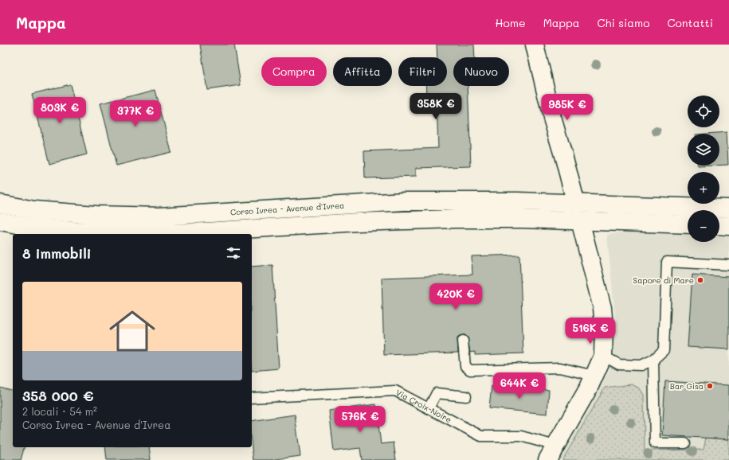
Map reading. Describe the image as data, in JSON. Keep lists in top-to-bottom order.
{
  "streets": {
    "main road": ["Corso Ivrea - Avenue d'Ivrea"],
    "lane": ["Via Croix-Noire"]
  },
  "places": ["Sapore di Mare", "Bar Gisa"],
  "page": {
    "header": "Mappa",
    "nav": [
      "Home",
      "Mappa",
      "Chi siamo",
      "Contatti"
    ],
    "chip": [
      "Compra",
      "Affitta",
      "Filtri",
      "Nuovo"
    ],
    "price": [
      "358K €",
      "985K €",
      "803K €",
      "377K €",
      "420K €",
      "516K €",
      "644K €",
      "576K €"
    ],
    "map_buttons": ["+", "−"],
    "heading": "8 immobili",
    "list": [
      {
        "name": "358 000 €",
        "note": "2 locali · 54 m² · Corso Ivrea - Avenue d'Ivrea"
      }
    ]
  }
}
